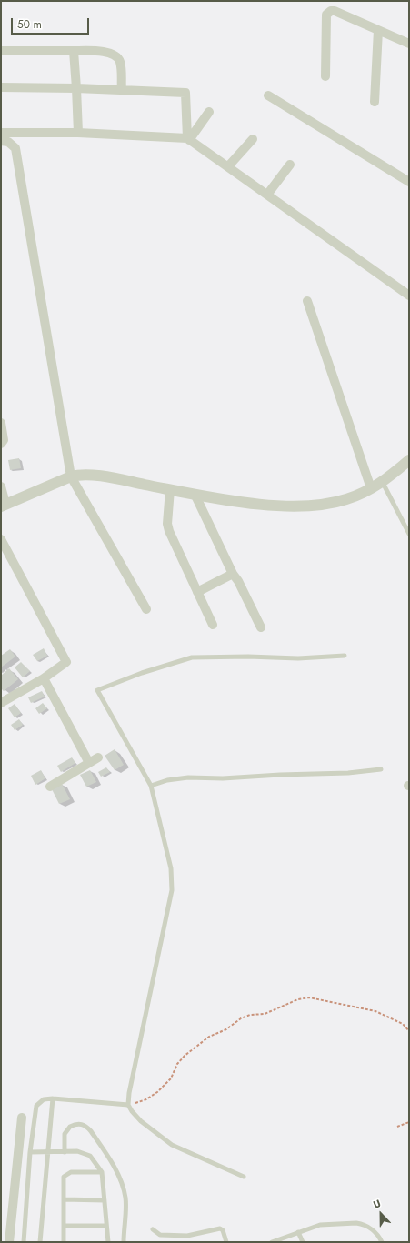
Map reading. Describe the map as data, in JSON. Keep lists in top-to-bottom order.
{
  "scale_bar": "50 m",
  "north": "top"
}
